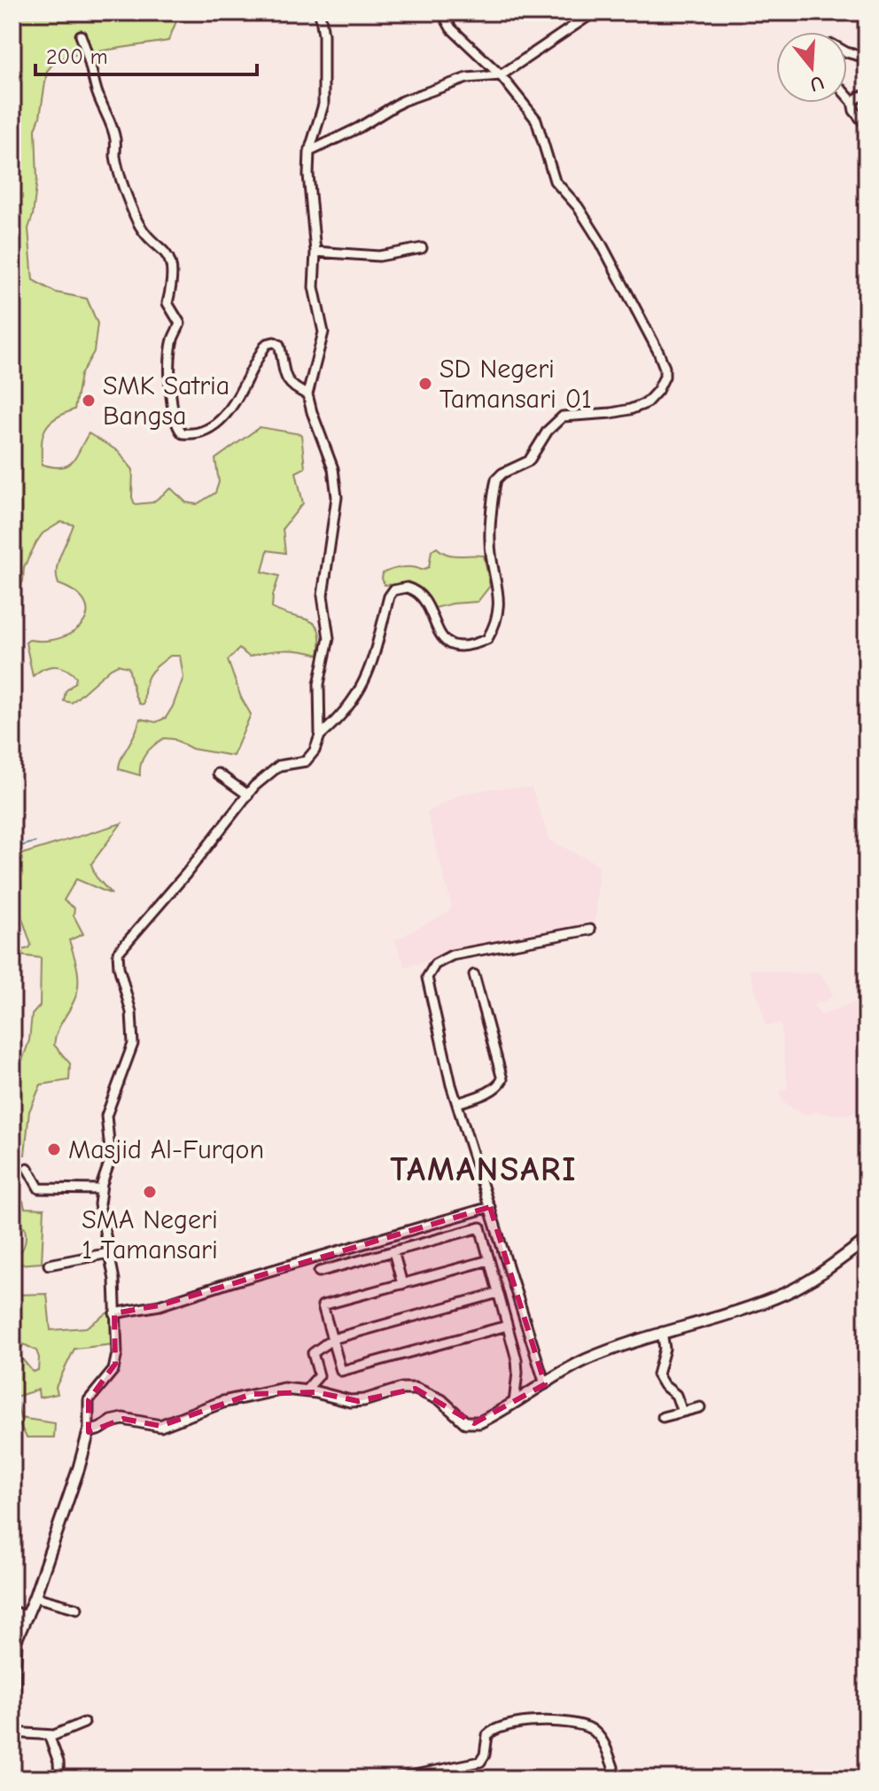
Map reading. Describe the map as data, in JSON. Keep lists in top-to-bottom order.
{
  "districts": ["TAMANSARI"],
  "places": [
    "SD Negeri Tamansari 01",
    "SMK Satria Bangsa",
    "Masjid Al-Furqon",
    "SMA Negeri 1 Tamansari"
  ],
  "scale_bar": "200 m",
  "north": "bottom"
}
